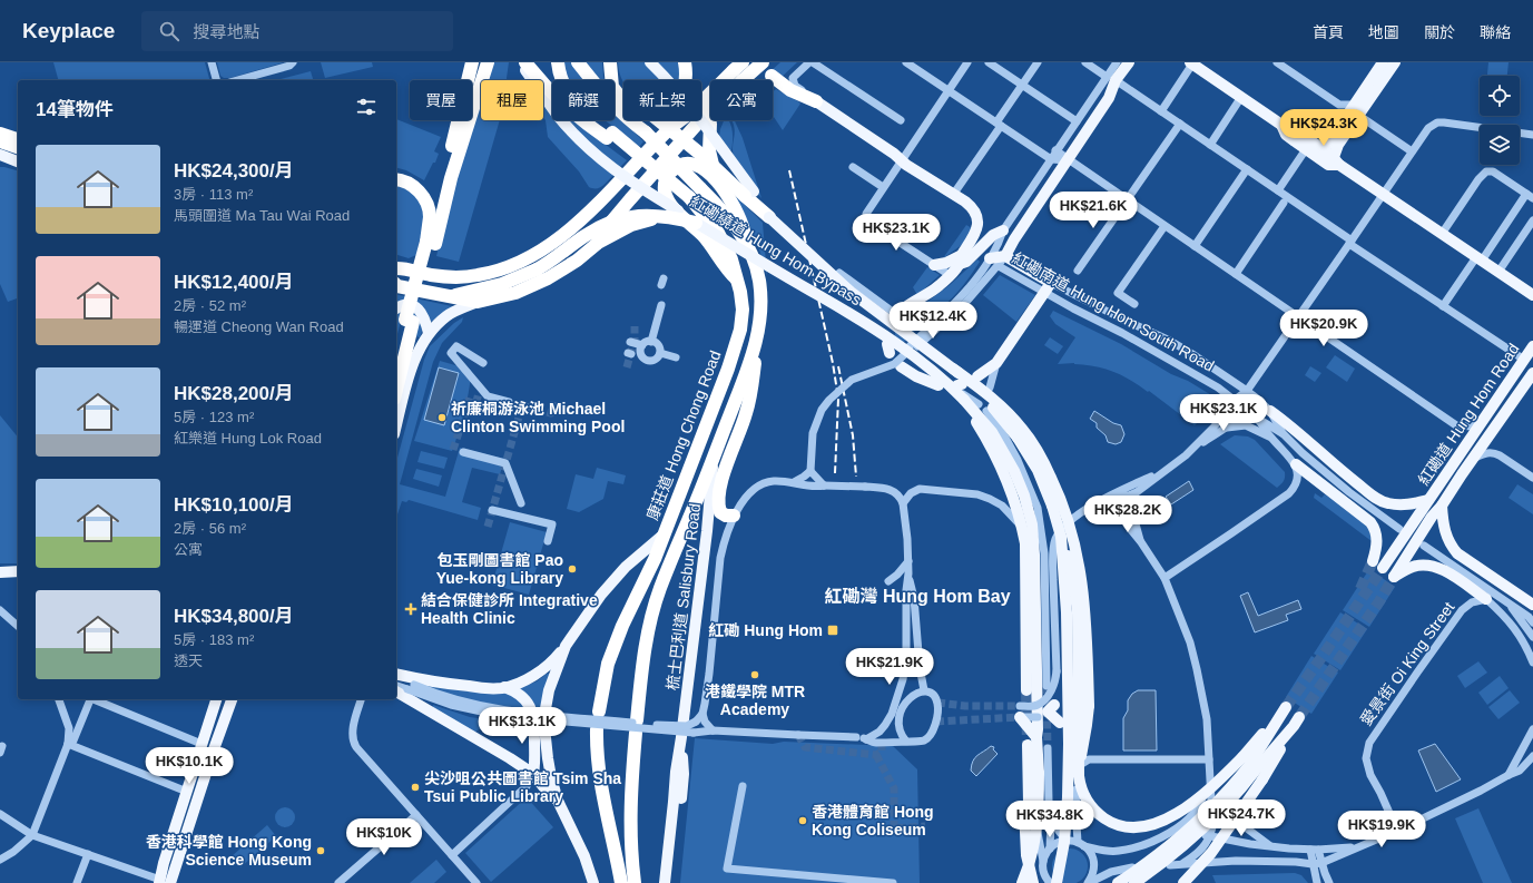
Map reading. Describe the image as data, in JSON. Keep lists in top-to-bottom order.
{
  "streets": {
    "highway": ["康莊道 Hong Chong Road"],
    "main road": [
      "紅磡繞道 Hung Hom Bypass",
      "紅磡南道 Hung Hom South Road",
      "紅磡道 Hung Hom Road",
      "梳士巴利道 Salisbury Road"
    ],
    "street": ["愛景街 Oi King Street"]
  },
  "districts": ["紅磡灣 Hung Hom Bay"],
  "places": {
    "other": [
      "祈廉桐游泳池 Michael Clinton Swimming Pool",
      "包玉剛圖書館 Pao Yue-kong Library",
      "港鐵學院 MTR Academy",
      "尖沙咀公共圖書館 Tsim Sha Tsui Public Library",
      "香港體育館 Hong Kong Coliseum",
      "香港科學館 Hong Kong Science Museum"
    ],
    "health": ["結合保健診所 Integrative Health Clinic"],
    "transit": ["紅磡 Hung Hom"]
  },
  "page": {
    "header": "Keyplace",
    "search": "搜尋地點",
    "nav": [
      "首頁",
      "地圖",
      "關於",
      "聯絡"
    ],
    "chip": [
      "買屋",
      "租屋",
      "篩選",
      "新上架",
      "公寓"
    ],
    "heading": "14筆物件",
    "price": [
      "HK$24.3K",
      "HK$21.6K",
      "HK$23.1K",
      "HK$12.4K",
      "HK$20.9K",
      "HK$23.1K",
      "HK$28.2K",
      "HK$21.9K",
      "HK$13.1K",
      "HK$10.1K",
      "HK$24.7K",
      "HK$34.8K",
      "HK$19.9K",
      "HK$10K"
    ],
    "list": [
      {
        "name": "HK$24,300/月",
        "note": "3房 · 113 m² · 馬頭圍道 Ma Tau Wai Road"
      },
      {
        "name": "HK$12,400/月",
        "note": "2房 · 52 m² · 暢運道 Cheong Wan Road"
      },
      {
        "name": "HK$28,200/月",
        "note": "5房 · 123 m² · 紅樂道 Hung Lok Road"
      },
      {
        "name": "HK$10,100/月",
        "note": "2房 · 56 m² · 公寓"
      },
      {
        "name": "HK$34,800/月",
        "note": "5房 · 183 m² · 透天"
      }
    ]
  }
}
